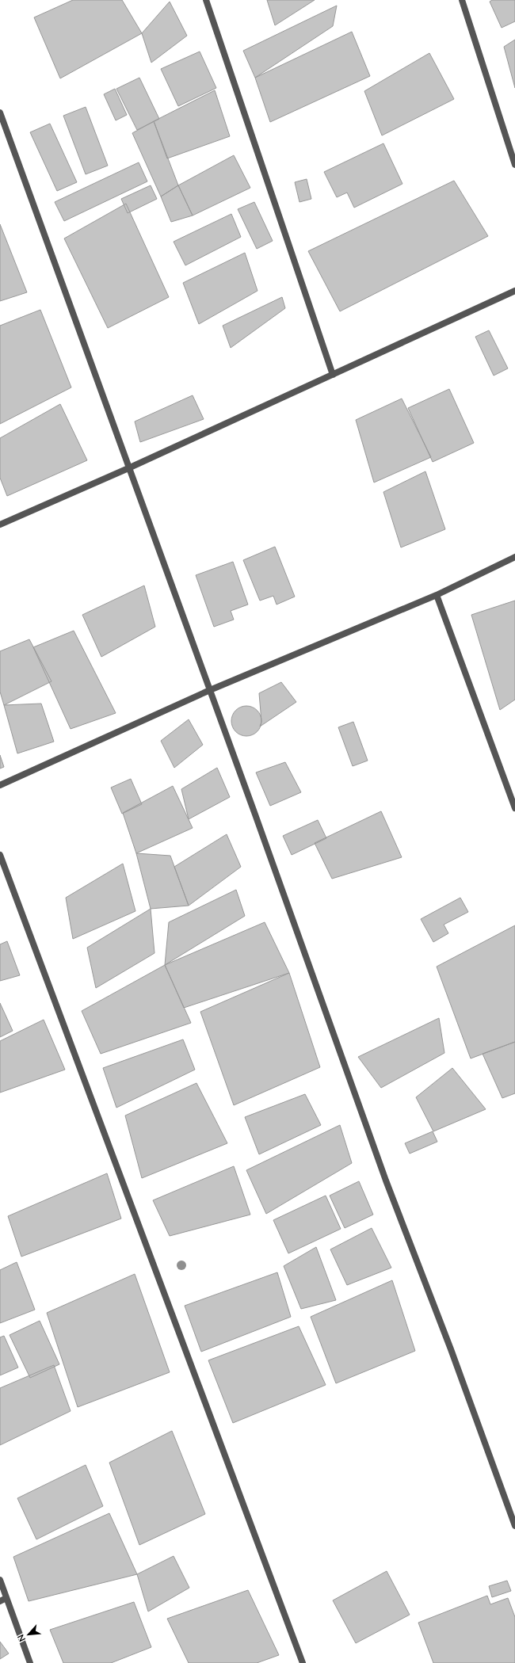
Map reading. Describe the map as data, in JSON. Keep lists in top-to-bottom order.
{
  "north": "bottom left"
}
